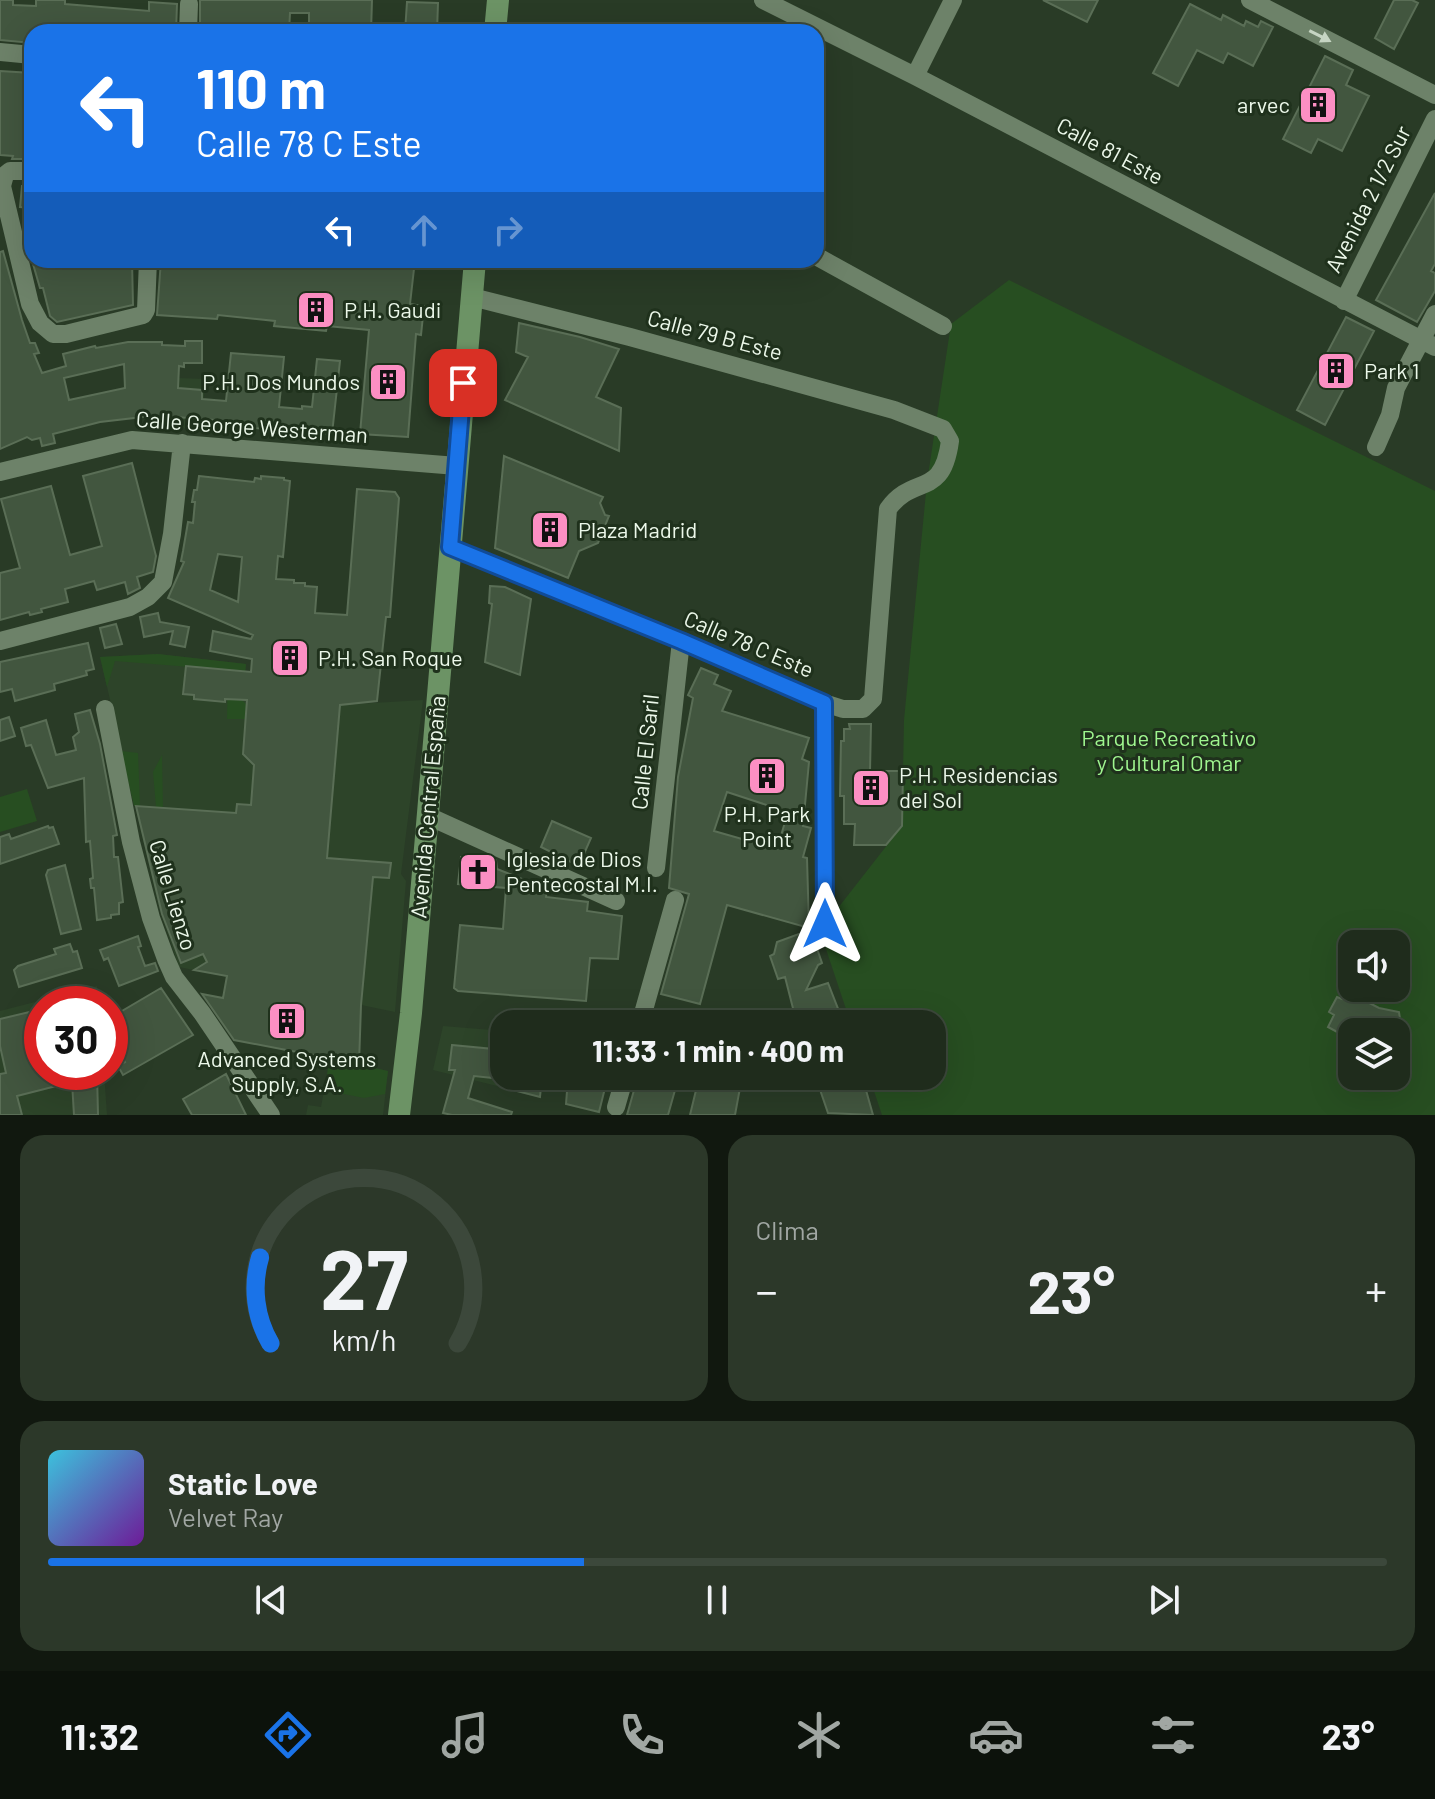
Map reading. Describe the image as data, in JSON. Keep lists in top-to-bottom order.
{
  "streets": {
    "main road": ["Avenida Central España"],
    "street": [
      "Calle 81 Este",
      "Avenida 2 1/2 Sur",
      "Calle 79 B Este",
      "Calle George Westerman",
      "Calle 78 C Este",
      "Calle El Saril",
      "Calle Lienzo"
    ]
  },
  "crossings": [
    ["Calle 81 Este", "Avenida 2 1/2 Sur"],
    ["Calle 79 B Este", "Calle 78 C Este"],
    ["Calle 79 B Este", "Avenida Central España"],
    ["Calle George Westerman", "Avenida Central España"],
    ["Calle 78 C Este", "Calle El Saril"],
    ["Calle 78 C Este", "Avenida Central España"]
  ],
  "parks": ["Parque Recreativo y Cultural Omar"],
  "places": {
    "building": [
      "arvec",
      "P.H. Gaudi",
      "Park 1",
      "P.H. Dos Mundos",
      "Plaza Madrid",
      "P.H. San Roque",
      "P.H. Park Point",
      "P.H. Residencias del Sol",
      "Advanced Systems Supply, S.A."
    ],
    "church": ["Iglesia de Dios Pentecostal M.I."]
  },
  "page": {
    "turn": ["110 m", "Calle 78 C Este"],
    "limit": "30",
    "trip": "11:33 · 1 min · 400 m",
    "tile": "Clima",
    "heat": ["−", "23°", "+"],
    "song": ["Static Love", "Velvet Ray"],
    "tabs": ["11:32", "23°"],
    "gauge": ["27", "km/h"]
  }
}
